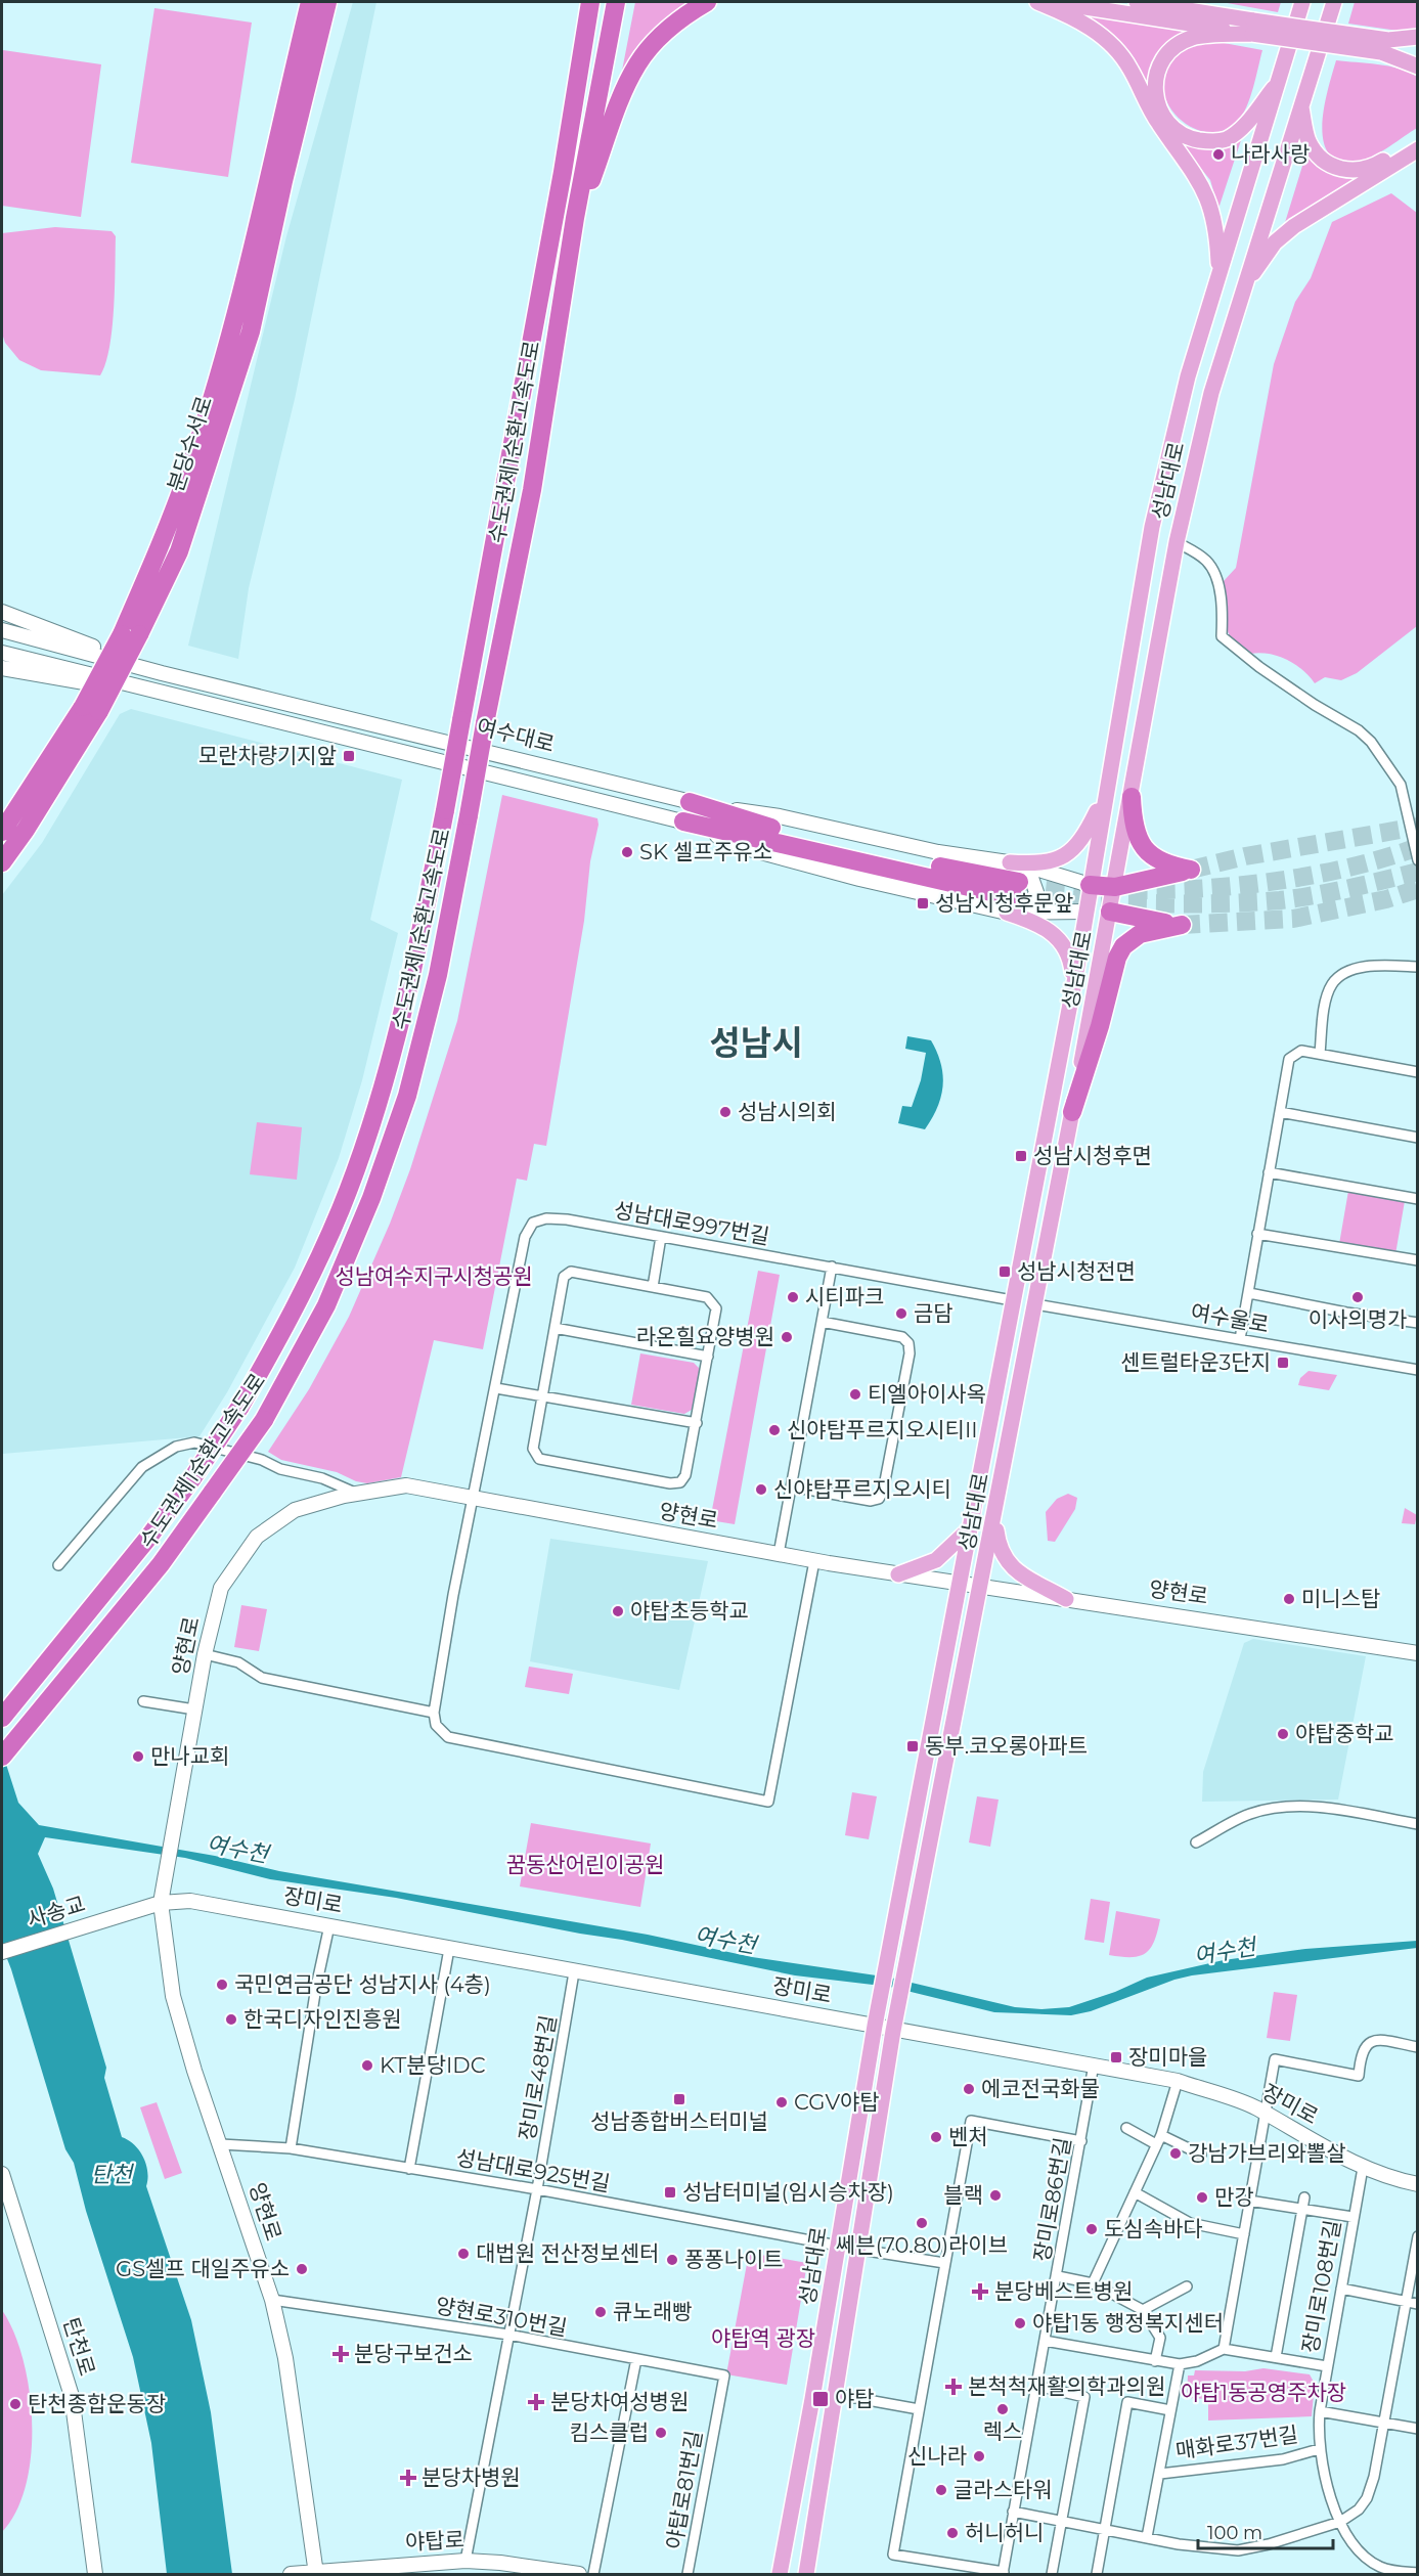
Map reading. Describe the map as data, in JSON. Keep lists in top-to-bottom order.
{
  "streets": {
    "highway": ["수도권제1순환고속도로", "분당수서로", "여수대로"],
    "main road": [
      "성남대로",
      "양현로",
      "장미로",
      "사송교",
      "탄천로",
      "야탑로"
    ],
    "street": [
      "성남대로997번길",
      "여수울로",
      "장미로48번길",
      "성남대로925번길",
      "장미로86번길",
      "장미로108번길",
      "양현로310번길",
      "매화로37번길",
      "야탑로81번길"
    ]
  },
  "crossings": [
    ["성남대로", "성남대로997번길"],
    ["성남대로", "여수울로"],
    ["성남대로", "양현로"],
    ["성남대로", "장미로"],
    ["성남대로", "성남대로925번길"],
    ["성남대로997번길", "양현로"],
    ["양현로", "장미로"],
    ["양현로", "성남대로925번길"],
    ["양현로", "양현로310번길"],
    ["양현로", "야탑로"],
    ["장미로", "사송교"],
    ["장미로", "장미로48번길"],
    ["장미로", "장미로86번길"],
    ["장미로", "장미로108번길"],
    ["장미로48번길", "성남대로925번길"],
    ["장미로48번길", "양현로310번길"],
    ["장미로48번길", "야탑로"],
    ["장미로108번길", "매화로37번길"],
    ["양현로310번길", "야탑로81번길"]
  ],
  "districts": ["성남시"],
  "water": ["여수천", "탄천"],
  "parks": [
    "성남여수지구시청공원",
    "꿈동산어린이공원",
    "야탑역 광장",
    "야탑1동공영주차장"
  ],
  "places": {
    "other": [
      "나라사랑",
      "SK 셀프주유소",
      "성남시의회",
      "시티파크",
      "이사의명가",
      "금담",
      "라온힐요양병원",
      "티엘아이사옥",
      "신야탑푸르지오시티II",
      "신야탑푸르지오시티",
      "미니스탑",
      "야탑초등학교",
      "야탑중학교",
      "만나교회",
      "국민연금공단 성남지사 (4층)",
      "한국디자인진흥원",
      "KT분당IDC",
      "에코전국화물",
      "CGV야탑",
      "벤처",
      "강남가브리와뽈살",
      "블랙",
      "만강",
      "쎄븐(70.80)라이브",
      "도심속바다",
      "대법원 전산정보센터",
      "퐁퐁나이트",
      "GS셀프 대일주유소",
      "큐노래빵",
      "야탑1동 행정복지센터",
      "탄천종합운동장",
      "렉스",
      "킴스클럽",
      "신나라",
      "글라스타워",
      "허니허니"
    ],
    "transit": [
      "모란차량기지앞",
      "성남시청후문앞",
      "성남시청후면",
      "성남시청전면",
      "센트럴타운3단지",
      "동부.코오롱아파트",
      "장미마을",
      "성남종합버스터미널",
      "성남터미널(임시승차장)",
      "야탑"
    ],
    "health": [
      "분당베스트병원",
      "분당구보건소",
      "본척척재활의학과의원",
      "분당차여성병원",
      "분당차병원"
    ]
  },
  "scale_bar": "100 m"
}
